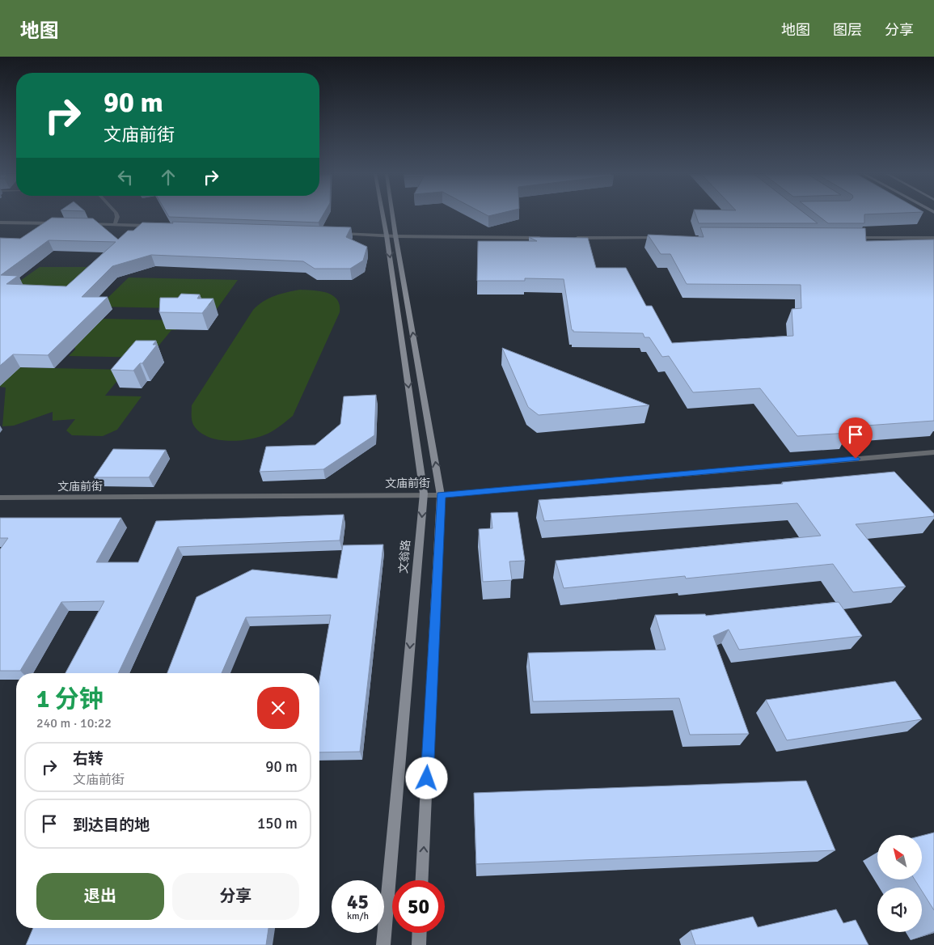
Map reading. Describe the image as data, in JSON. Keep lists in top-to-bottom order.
{
  "streets": {
    "main road": ["文翁路"],
    "street": ["文庙前街"]
  },
  "crossings": [
    ["文庙前街", "文翁路"]
  ],
  "north": "top left",
  "page": {
    "header": "地图",
    "nav": ["地图", "图层", "分享"],
    "turn": ["90 m", "文庙前街"],
    "heading": ["1 分钟", "240 m · 10:22"],
    "list": [
      {
        "name": "右转",
        "note": "文庙前街",
        "value": "90 m"
      },
      {
        "name": "到达目的地",
        "value": "150 m"
      }
    ],
    "buttons": ["退出", "分享"],
    "speed": "45 km/h",
    "limit": "50"
  }
}
